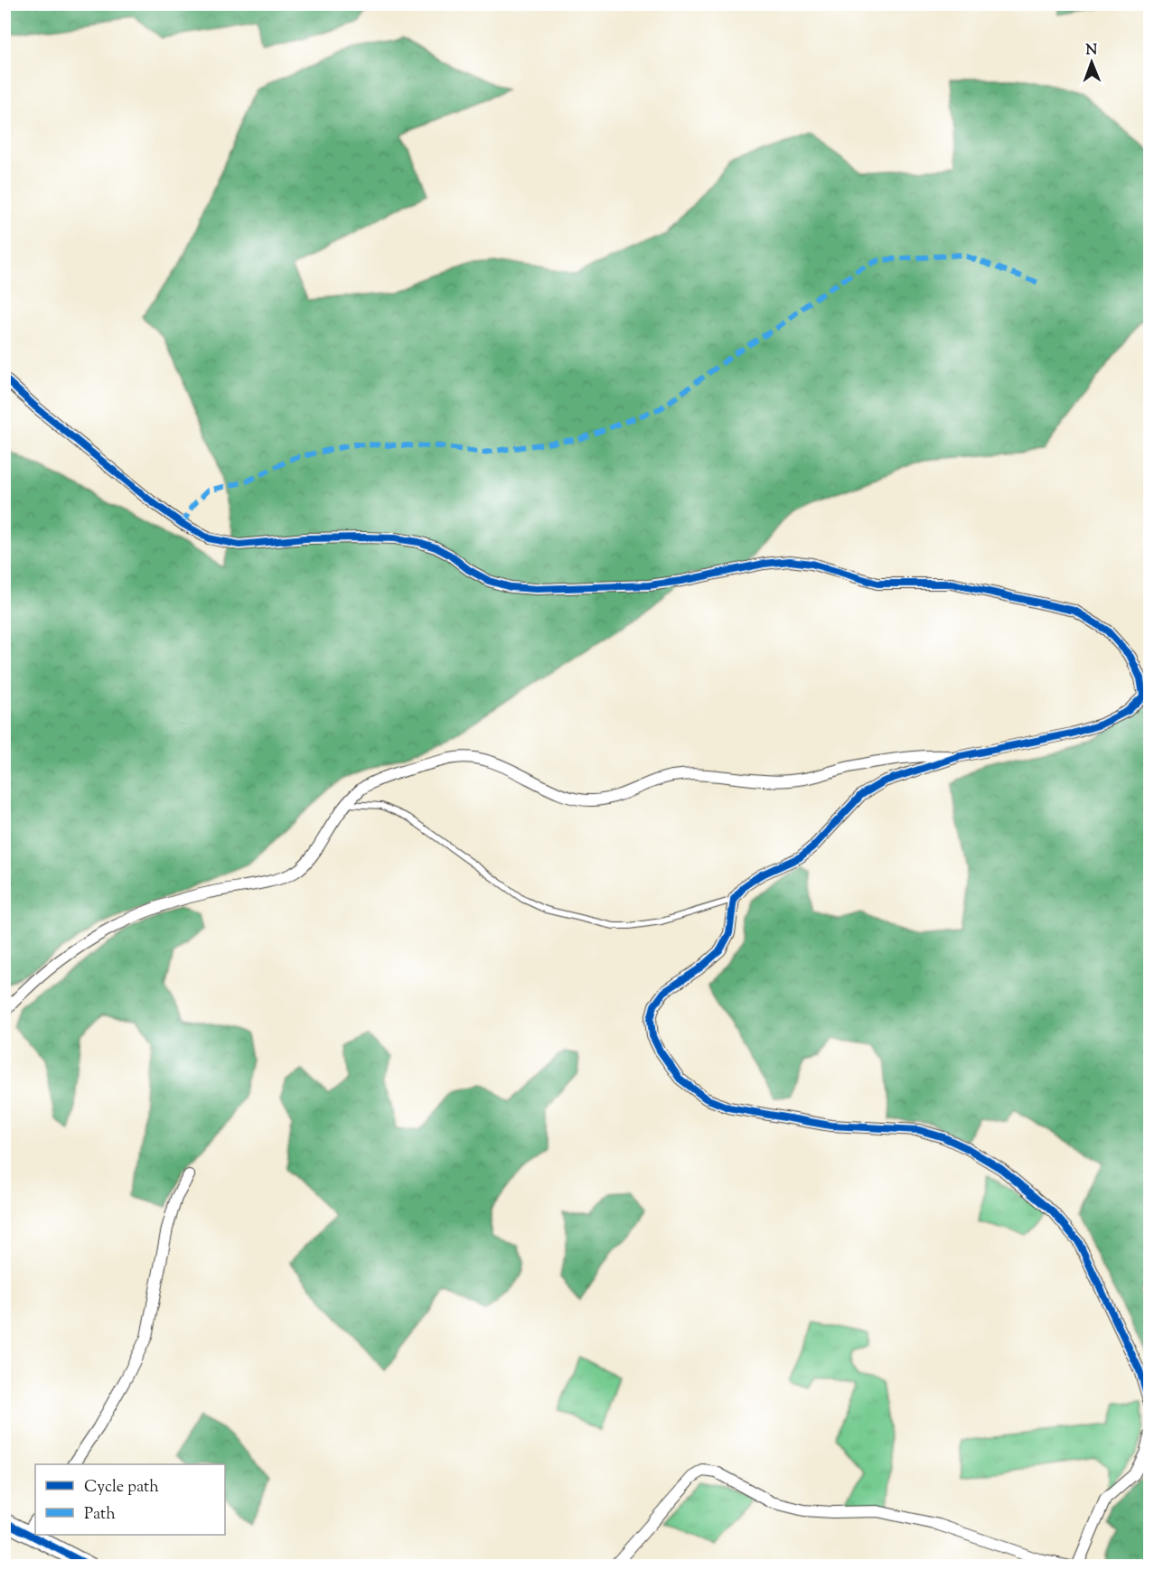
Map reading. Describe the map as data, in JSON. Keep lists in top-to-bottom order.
{
  "legend": ["Cycle path", "Path"],
  "north": "top"
}
